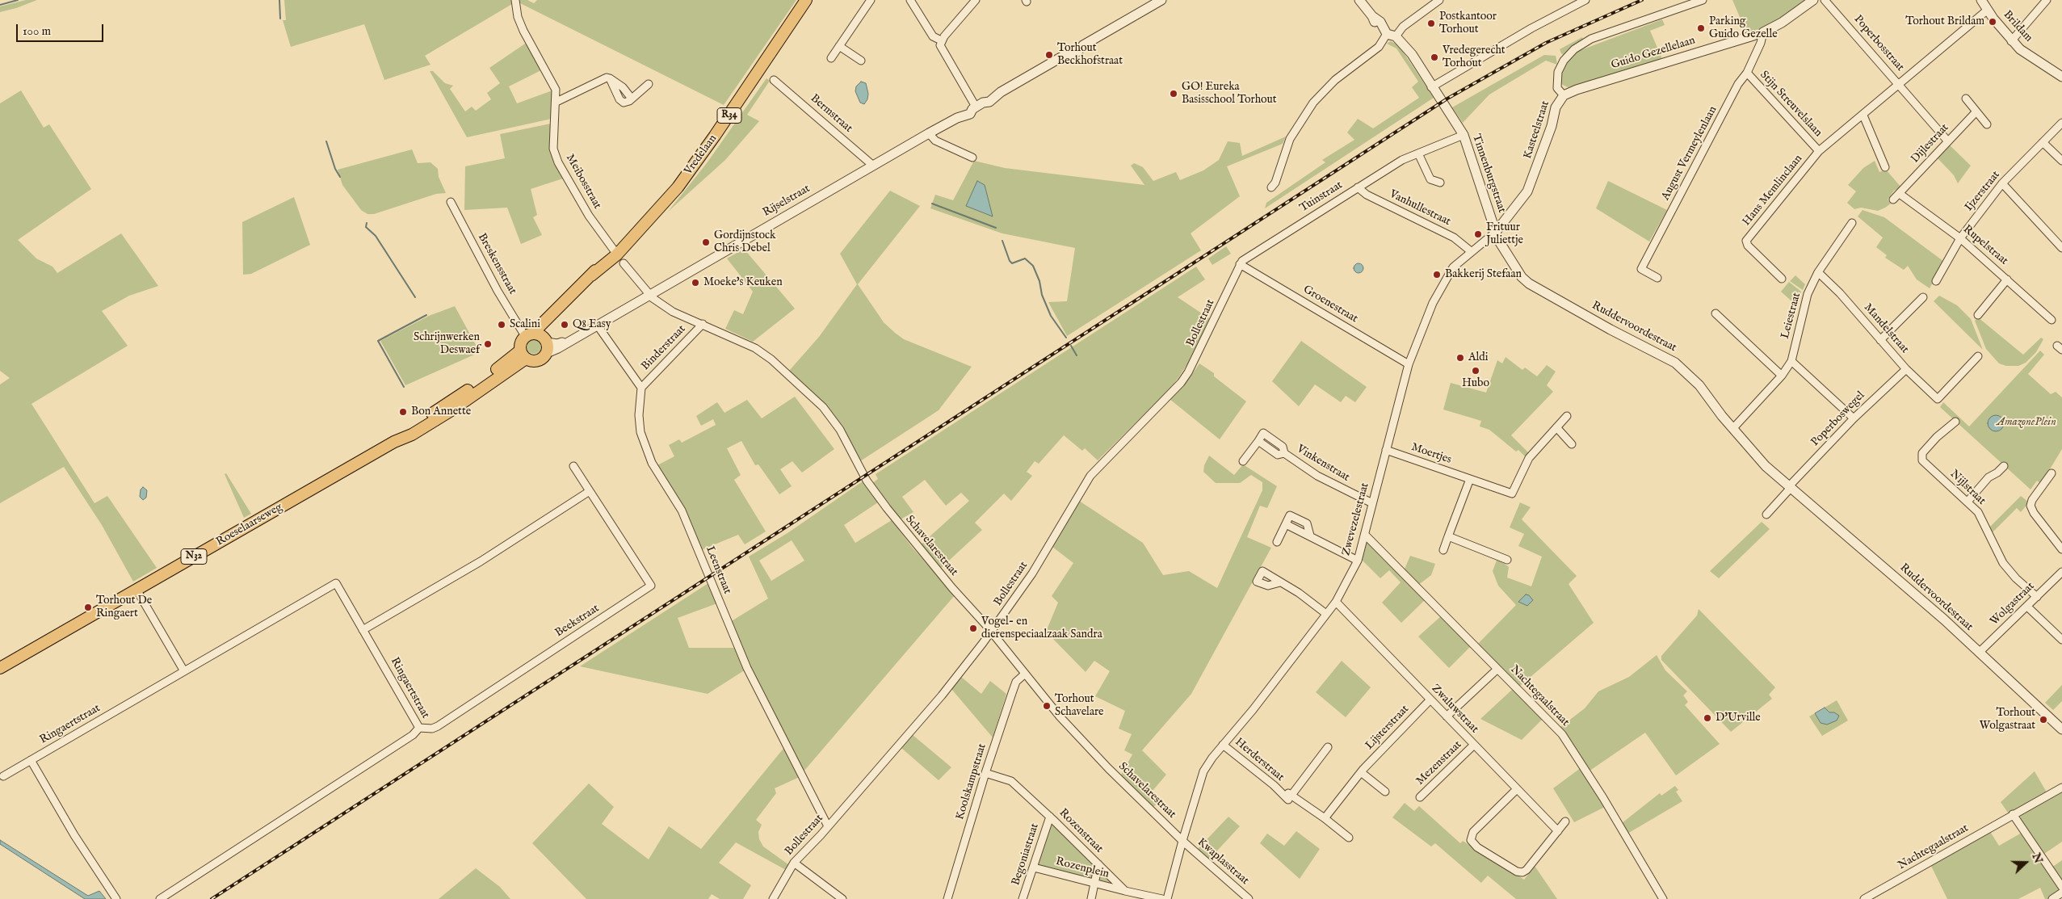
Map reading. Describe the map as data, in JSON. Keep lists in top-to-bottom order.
{
  "streets": {
    "main road": [
      "R34",
      "Vredelaan",
      "Roeselaarseweg",
      "N32"
    ],
    "street": [
      "Brildam",
      "Poperbosstraat",
      "Guido Gezellelaan",
      "Stijn Streuvelslaan",
      "Bermstraat",
      "Kasteelstraat",
      "Dijlestraat",
      "August Vermeylenlaan",
      "Tinnenburgstraat",
      "Meibosstraat",
      "Hans Memlinclaan",
      "Ijzerstraat",
      "Tuinstraat",
      "Rijselstraat",
      "Vanhullestraat",
      "Rupelstraat",
      "Breskensstraat",
      "Groenestraat",
      "Leiestraat",
      "Bollestraat",
      "Ruddervoordestraat",
      "Mandelstraat",
      "Binderstraat",
      "Poperboswegel",
      "Moertjes",
      "Vinkenstraat",
      "Nijlstraat",
      "Zwevezelestraat",
      "Schavelarestraat",
      "Leenstraat",
      "Wolgastraat",
      "Beekstraat",
      "Ringaertstraat",
      "Nachtegaalstraat",
      "Zwaluwstraat",
      "Lijsterstraat",
      "Herderstraat",
      "Mezenstraat",
      "Koolskampstraat",
      "Rozenstraat",
      "Begoniastraat",
      "Kwaplasstraat",
      "Rozenplein"
    ]
  },
  "crossings": [
    ["Poperbosstraat", "Stijn Streuvelslaan"],
    ["Poperbosstraat", "Dijlestraat"],
    ["Poperbosstraat", "Hans Memlinclaan"],
    ["Guido Gezellelaan", "Kasteelstraat"],
    ["Guido Gezellelaan", "August Vermeylenlaan"],
    ["Stijn Streuvelslaan", "August Vermeylenlaan"],
    ["Stijn Streuvelslaan", "Hans Memlinclaan"],
    ["Bermstraat", "Rijselstraat"],
    ["Kasteelstraat", "Tinnenburgstraat"],
    ["Kasteelstraat", "Ruddervoordestraat"],
    ["Kasteelstraat", "Zwevezelestraat"],
    ["Dijlestraat", "Rupelstraat"],
    ["Vredelaan", "Meibosstraat"],
    ["Vredelaan", "Rijselstraat"],
    ["Vredelaan", "Breskensstraat"],
    ["Vredelaan", "Roeselaarseweg"],
    ["Tinnenburgstraat", "Tuinstraat"],
    ["Tinnenburgstraat", "Ruddervoordestraat"],
    ["Tinnenburgstraat", "Zwevezelestraat"],
    ["Meibosstraat", "Rijselstraat"],
    ["Meibosstraat", "Schavelarestraat"],
    ["Ijzerstraat", "Rupelstraat"],
    ["Tuinstraat", "Vanhullestraat"],
    ["Tuinstraat", "Groenestraat"],
    ["Tuinstraat", "Bollestraat"],
    ["Rijselstraat", "Breskensstraat"],
    ["Rijselstraat", "Roeselaarseweg"],
    ["Rijselstraat", "Schavelarestraat"],
    ["Vanhullestraat", "Zwevezelestraat"],
    ["Breskensstraat", "Roeselaarseweg"],
    ["Groenestraat", "Bollestraat"],
    ["Groenestraat", "Zwevezelestraat"],
    ["Leiestraat", "Ruddervoordestraat"],
    ["Leiestraat", "Mandelstraat"],
    ["Bollestraat", "Schavelarestraat"],
    ["Bollestraat", "Leenstraat"],
    ["Ruddervoordestraat", "Poperboswegel"],
    ["Ruddervoordestraat", "Zwevezelestraat"],
    ["Ruddervoordestraat", "Wolgastraat"],
    ["Mandelstraat", "Poperboswegel"],
    ["Binderstraat", "Schavelarestraat"],
    ["Binderstraat", "Leenstraat"],
    ["Moertjes", "Zwevezelestraat"],
    ["Vinkenstraat", "Zwevezelestraat"],
    ["Nijlstraat", "Wolgastraat"],
    ["Zwevezelestraat", "Schavelarestraat"],
    ["Zwevezelestraat", "Nachtegaalstraat"],
    ["Zwevezelestraat", "Zwaluwstraat"],
    ["Zwevezelestraat", "Herderstraat"],
    ["Zwevezelestraat", "Kwaplasstraat"],
    ["Schavelarestraat", "Koolskampstraat"],
    ["Schavelarestraat", "Kwaplasstraat"],
    ["Beekstraat", "Ringaertstraat"],
    ["Zwaluwstraat", "Lijsterstraat"],
    ["Zwaluwstraat", "Mezenstraat"],
    ["Koolskampstraat", "Rozenstraat"],
    ["Rozenstraat", "Begoniastraat"],
    ["Rozenstraat", "Rozenplein"],
    ["Begoniastraat", "Rozenplein"]
  ],
  "parks": ["AmazonePlein"],
  "places": [
    "Torhout Brildam",
    "Postkantoor Torhout",
    "Parking Guido Gezelle",
    "Torhout Beckhofstraat",
    "Vredegerecht Torhout",
    "GO! Eureka Basisschool Torhout",
    "Frituur Juliettje",
    "Gordijnstock Chris Debel",
    "Bakkerij Stefaan",
    "Moeke's Keuken",
    "Scalini",
    "Q8 Easy",
    "Schrijnwerken Deswaef",
    "Aldi",
    "Hubo",
    "Bon Annette",
    "Torhout De Ringaert",
    "Vogel- en dierenspeciaalzaak Sandra",
    "Torhout Schavelare",
    "D'Urville",
    "Torhout Wolgastraat"
  ],
  "scale_bar": "100 m",
  "north": "right"
}
